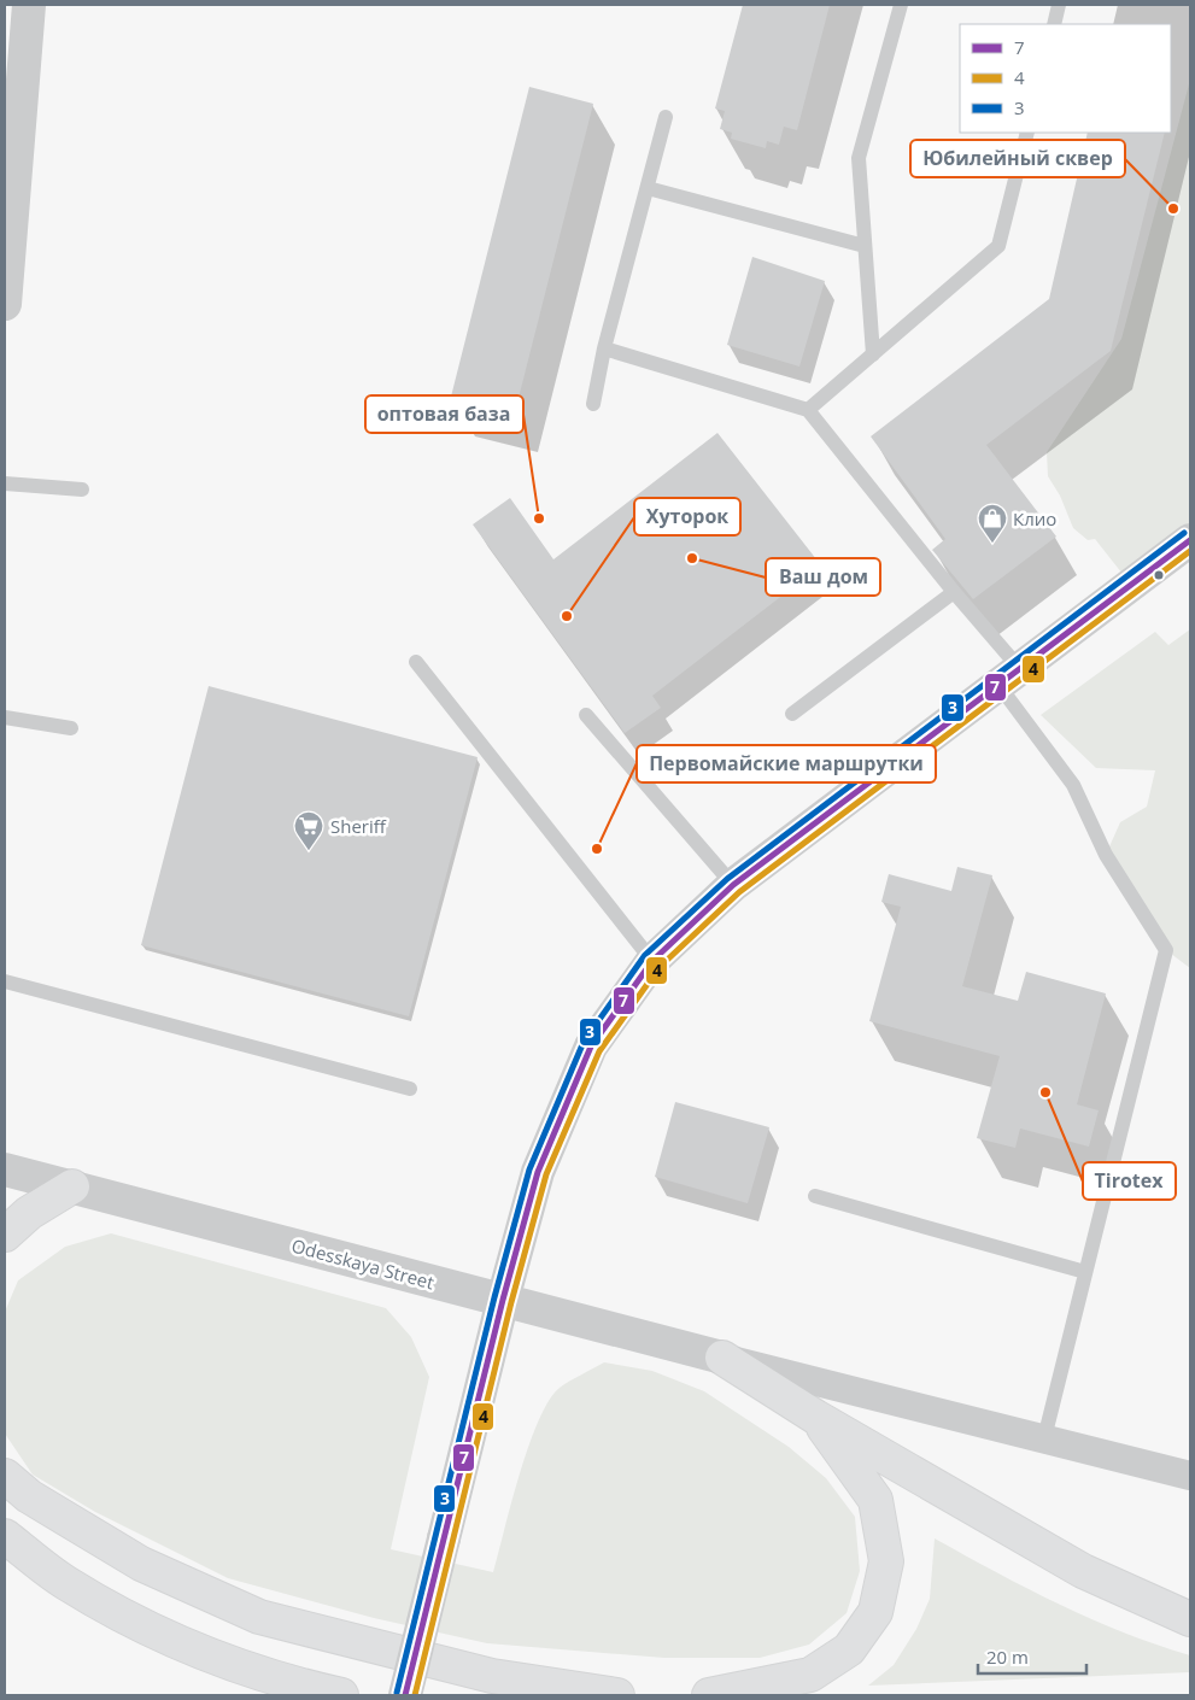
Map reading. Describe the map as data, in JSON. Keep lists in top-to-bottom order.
{
  "streets": {
    "street": ["Odesskaya Street"]
  },
  "places": {
    "other": [
      "Юбилейный сквер",
      "оптовая база",
      "Ваш дом",
      "Хуторок",
      "Первомайские маршрутки",
      "Tirotex"
    ],
    "shop": ["Клио"],
    "supermarket": ["Sheriff"]
  },
  "lines": ["transit line 3", "transit line 7", "transit line 4"],
  "legend": ["7", "4", "3"],
  "scale_bar": "20 m"
}
